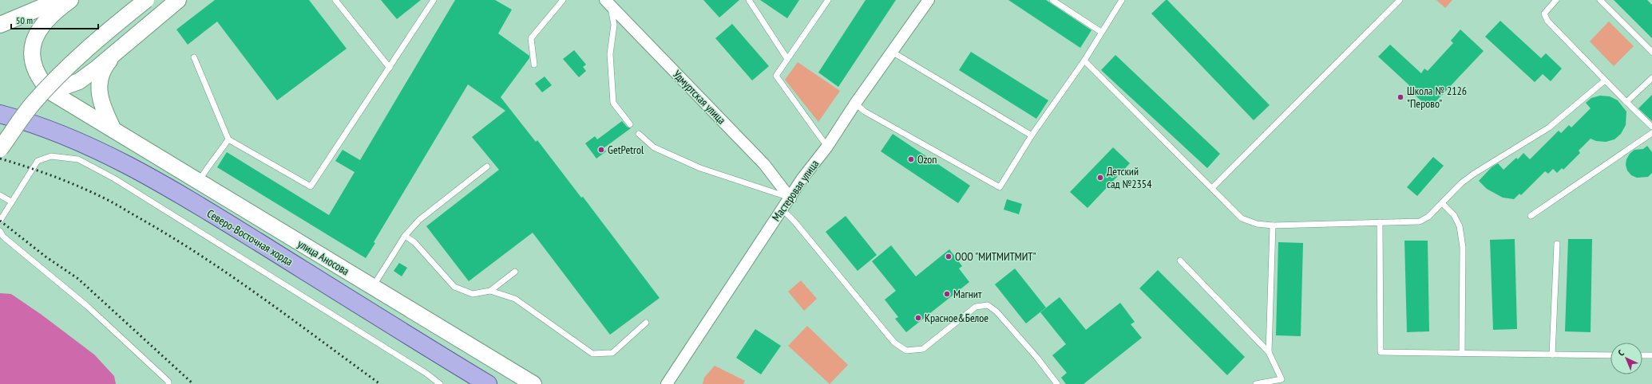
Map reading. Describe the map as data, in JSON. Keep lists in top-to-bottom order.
{
  "streets": {
    "main road": ["Северо-Восточная хорда"],
    "street": ["Удмуртская улица", "Мастеровая улица", "улица Аносова"]
  },
  "crossings": [
    ["Удмуртская улица", "Мастеровая улица"]
  ],
  "places": [
    "Школа № 2126 \"Перово\"",
    "GetPetrol",
    "Ozon",
    "Детский сад №2354",
    "ООО \"МИТМИТМИТ\"",
    "Магнит",
    "Красное&Белое"
  ],
  "scale_bar": "50 m",
  "north": "top left"
}
